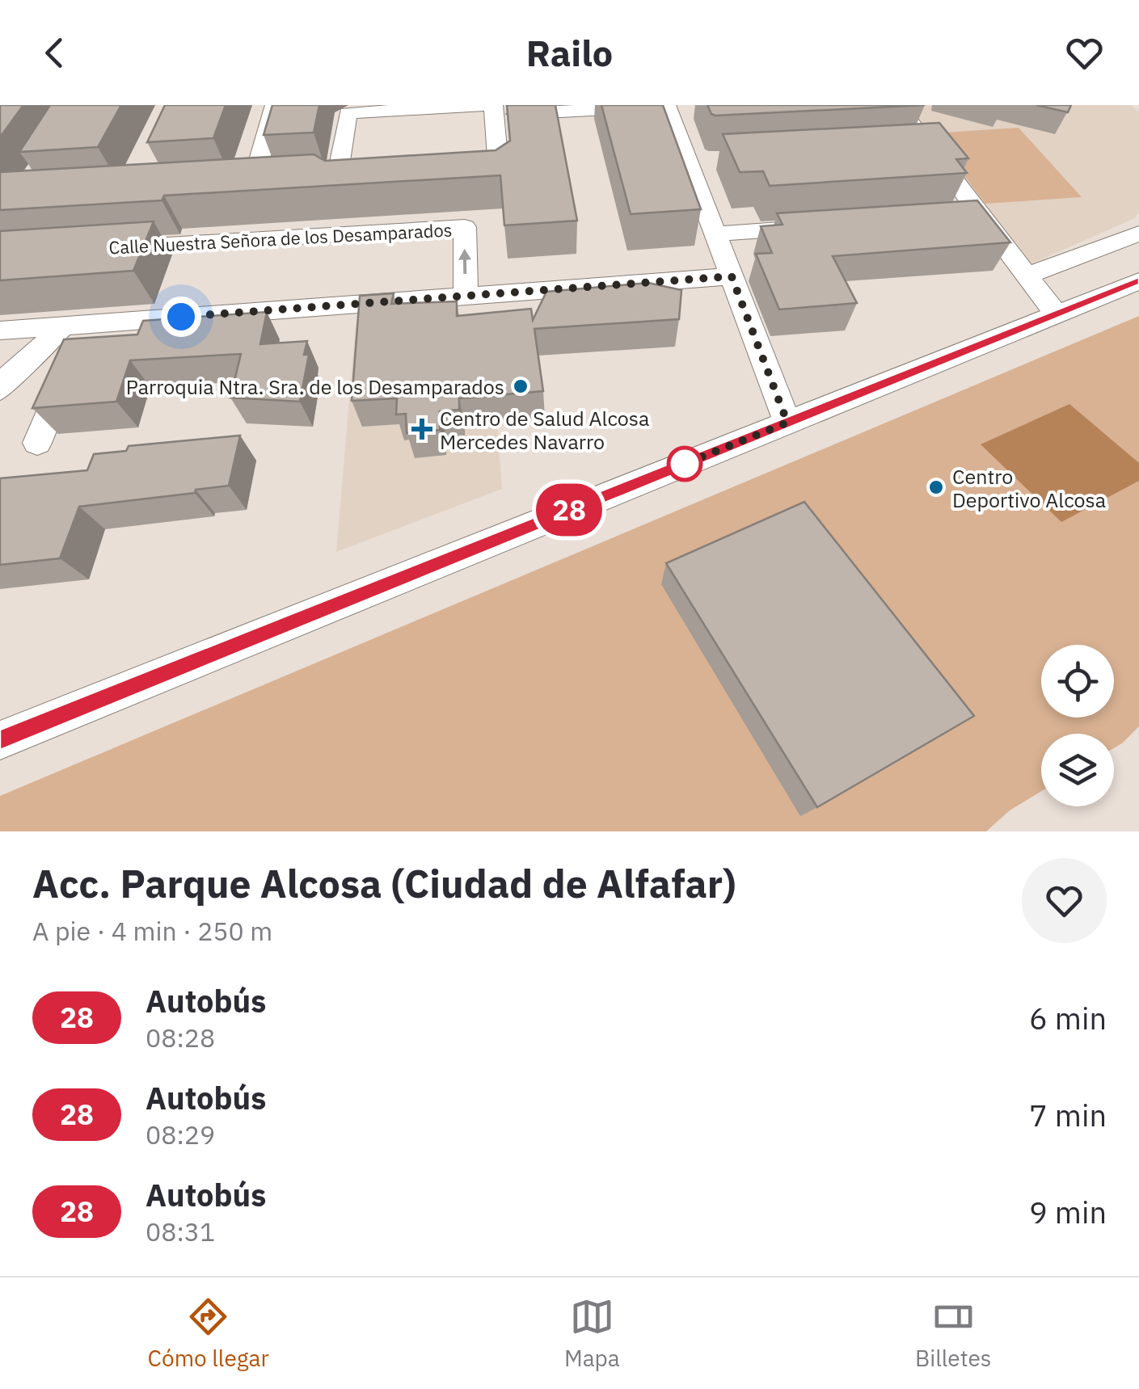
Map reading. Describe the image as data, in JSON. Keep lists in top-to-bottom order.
{
  "streets": {
    "street": ["Calle Nuestra Señora de los Desamparados"]
  },
  "places": {
    "other": ["Parroquia Ntra. Sra. de los Desamparados", "Centro Deportivo Alcosa"],
    "health": ["Centro de Salud Alcosa Mercedes Navarro"]
  },
  "lines": ["bus line 28"],
  "page": {
    "header": "Railo",
    "on_map": "28",
    "heading": ["Acc. Parque Alcosa (Ciudad de Alfafar)", "A pie · 4 min · 250 m"],
    "list": [
      {
        "mark": "28",
        "name": "Autobús",
        "note": "08:28",
        "value": "6 min"
      },
      {
        "mark": "28",
        "name": "Autobús",
        "note": "08:29",
        "value": "7 min"
      },
      {
        "mark": "28",
        "name": "Autobús",
        "note": "08:31",
        "value": "9 min"
      }
    ],
    "tabs": ["Cómo llegar", "Mapa", "Billetes"]
  }
}
